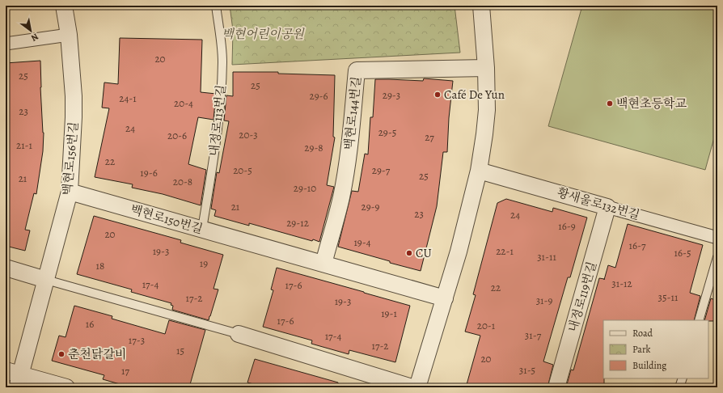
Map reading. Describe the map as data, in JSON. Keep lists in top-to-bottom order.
{
  "streets": {
    "street": [
      "백현로144번길",
      "백현로156번길",
      "황새울로132번길",
      "백현로150번길",
      "내정로119번길"
    ],
    "lane": ["내정로113번길"]
  },
  "crossings": [
    ["백현로144번길", "백현로150번길"],
    ["내정로113번길", "백현로150번길"],
    ["백현로156번길", "백현로150번길"],
    ["황새울로132번길", "내정로119번길"]
  ],
  "parks": ["백현어린이공원"],
  "places": [
    "Café De Yun",
    "백현초등학교",
    "CU",
    "춘천닭갈비"
  ],
  "house_numbers": [
    "20",
    "25",
    "25",
    "29-3",
    "29-6",
    "24-1",
    "20-4",
    "23",
    "24",
    "29-5",
    "20-3",
    "20-6",
    "27",
    "21-1",
    "29-8",
    "22",
    "20-5",
    "29-7",
    "19-6",
    "25",
    "21",
    "20-8",
    "29-10",
    "21",
    "29-9",
    "23",
    "24",
    "29-12",
    "16-9",
    "20",
    "19-4",
    "16-7",
    "19-3",
    "22-1",
    "16-5",
    "31-11",
    "19",
    "18",
    "31-12",
    "17-4",
    "17-6",
    "22",
    "35-11",
    "17-2",
    "31-9",
    "19-3",
    "19-1",
    "17-6",
    "16",
    "20-1",
    "31-7",
    "17-4",
    "17-3",
    "17-2",
    "15",
    "20",
    "31-5",
    "17"
  ],
  "legend": ["Road", "Park", "Building"],
  "north": "bottom right"
}
